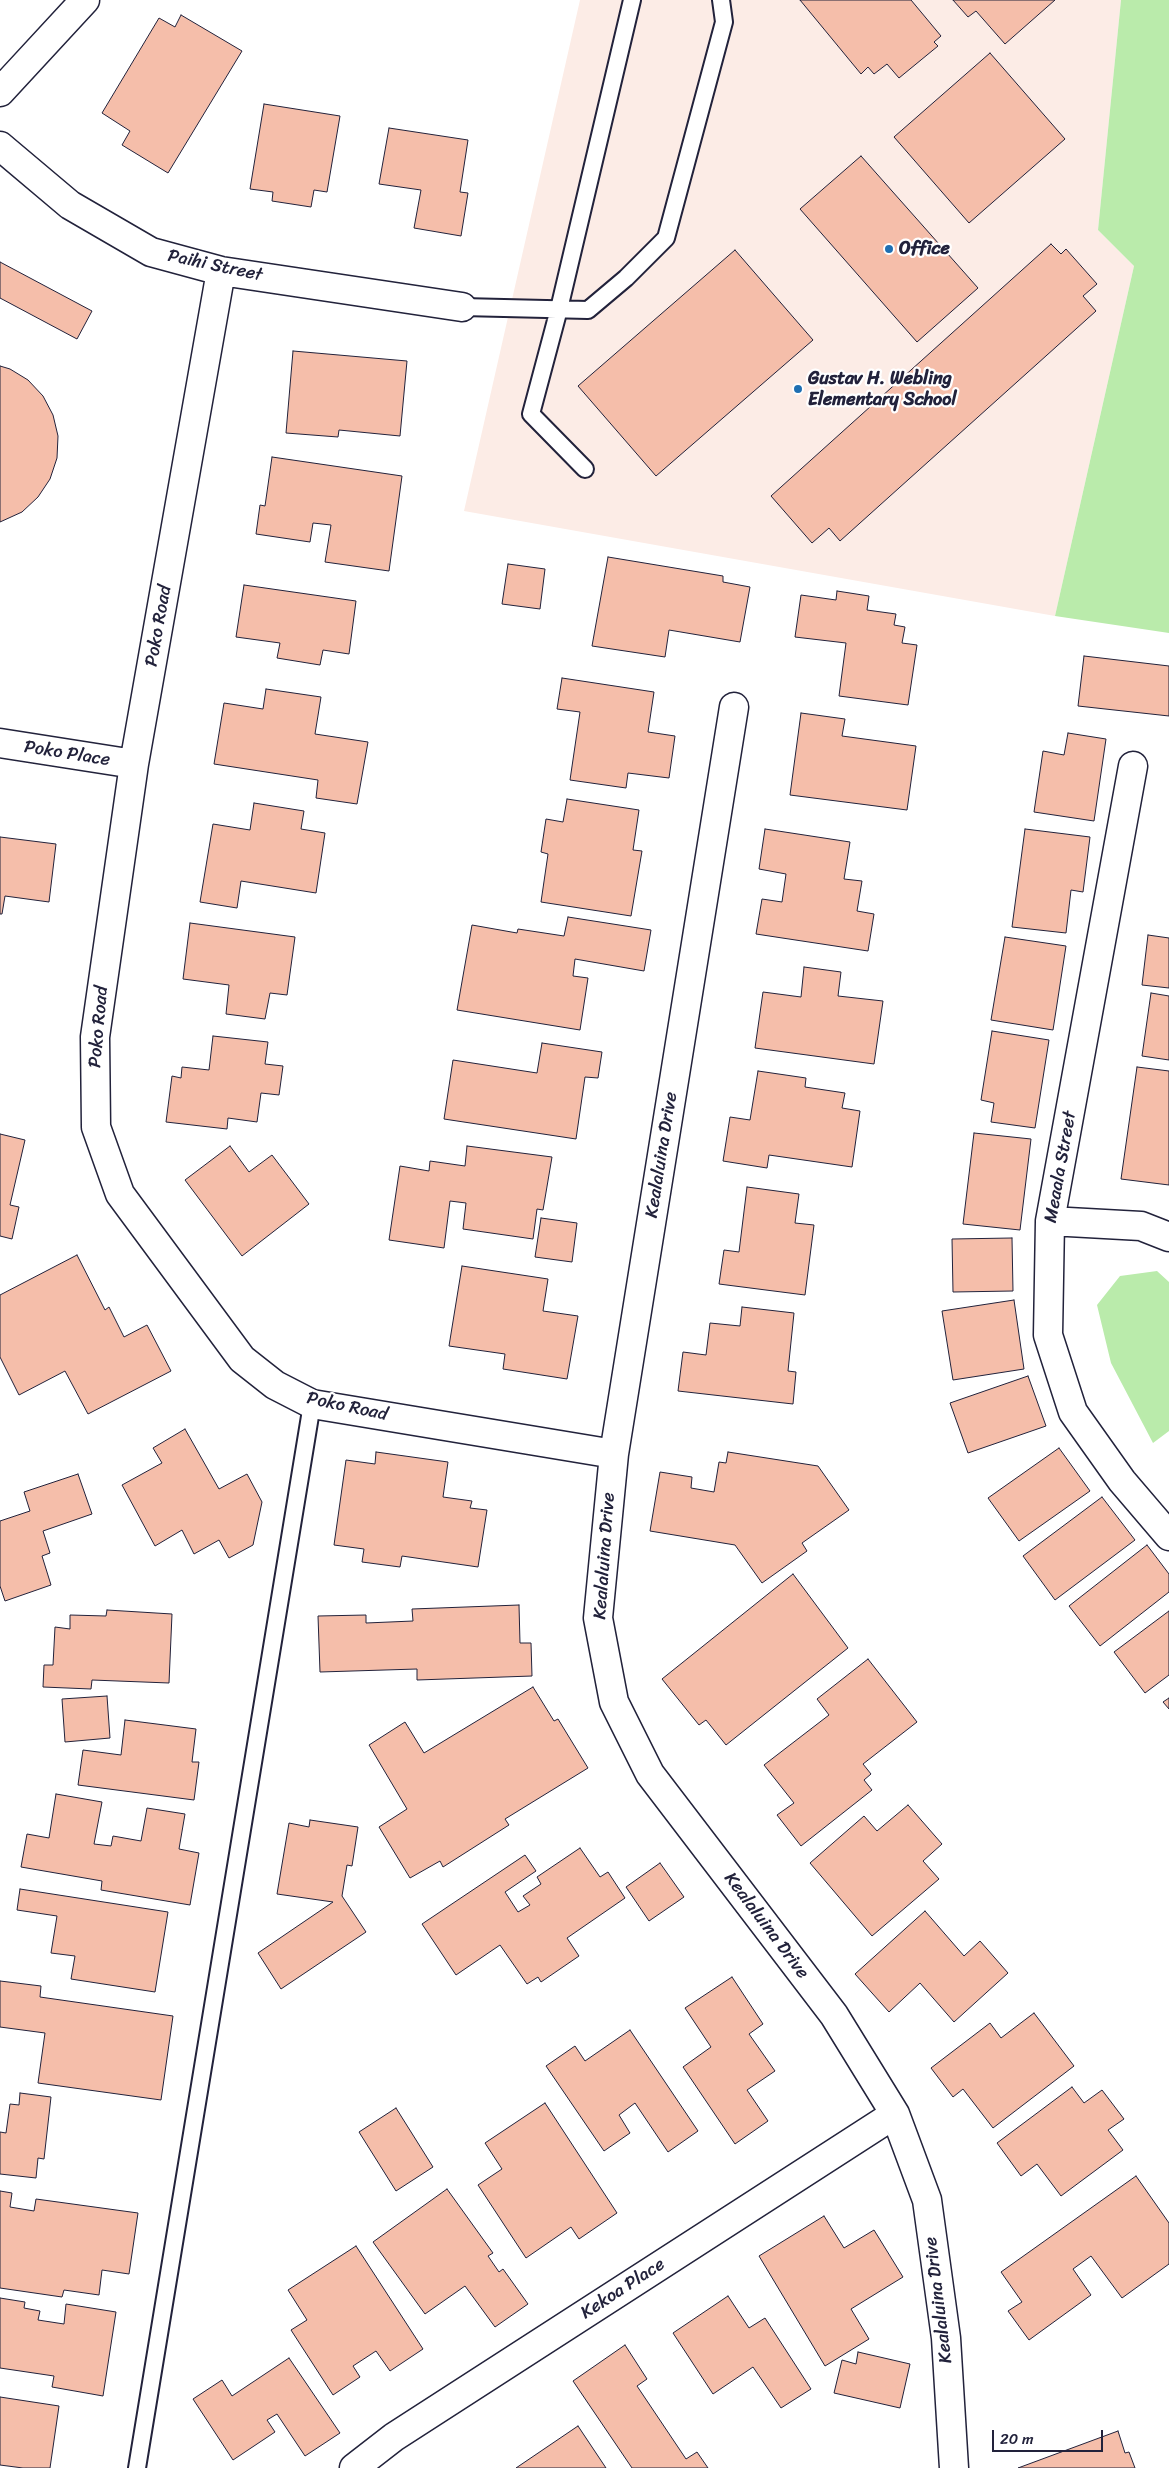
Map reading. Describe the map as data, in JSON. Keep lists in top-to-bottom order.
{
  "streets": {
    "street": [
      "Paihi Street",
      "Poko Road",
      "Poko Place",
      "Kealaluina Drive",
      "Meaala Street",
      "Kekoa Place"
    ]
  },
  "crossings": [
    ["Paihi Street", "Poko Road"],
    ["Poko Road", "Poko Place"],
    ["Poko Road", "Kealaluina Drive"],
    ["Kealaluina Drive", "Kekoa Place"]
  ],
  "places": ["Office", "Gustav H. Webling Elementary School"],
  "scale_bar": "20 m"
}
